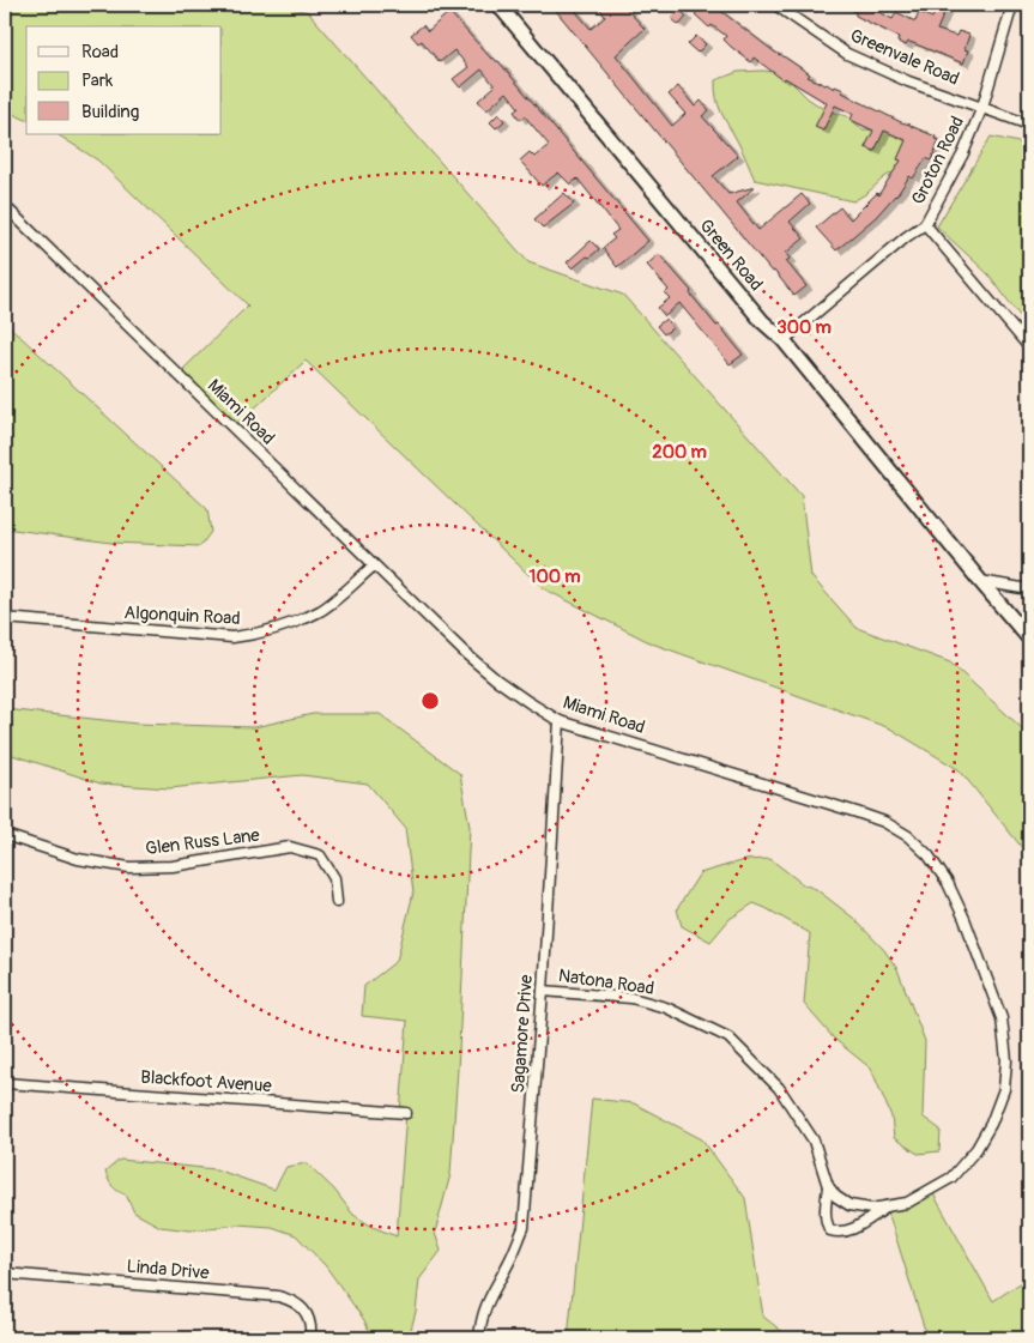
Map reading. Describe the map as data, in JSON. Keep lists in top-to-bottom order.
{
  "streets": {
    "main road": ["Green Road"],
    "street": [
      "Greenvale Road",
      "Groton Road",
      "Miami Road",
      "Algonquin Road",
      "Glen Russ Lane",
      "Natona Road",
      "Sagamore Drive",
      "Blackfoot Avenue",
      "Linda Drive"
    ]
  },
  "crossings": [
    ["Greenvale Road", "Groton Road"],
    ["Groton Road", "Green Road"],
    ["Miami Road", "Algonquin Road"],
    ["Miami Road", "Natona Road"],
    ["Miami Road", "Sagamore Drive"],
    ["Natona Road", "Sagamore Drive"]
  ],
  "legend": ["Road", "Park", "Building"],
  "rings": ["300 m", "200 m", "100 m"]
}
